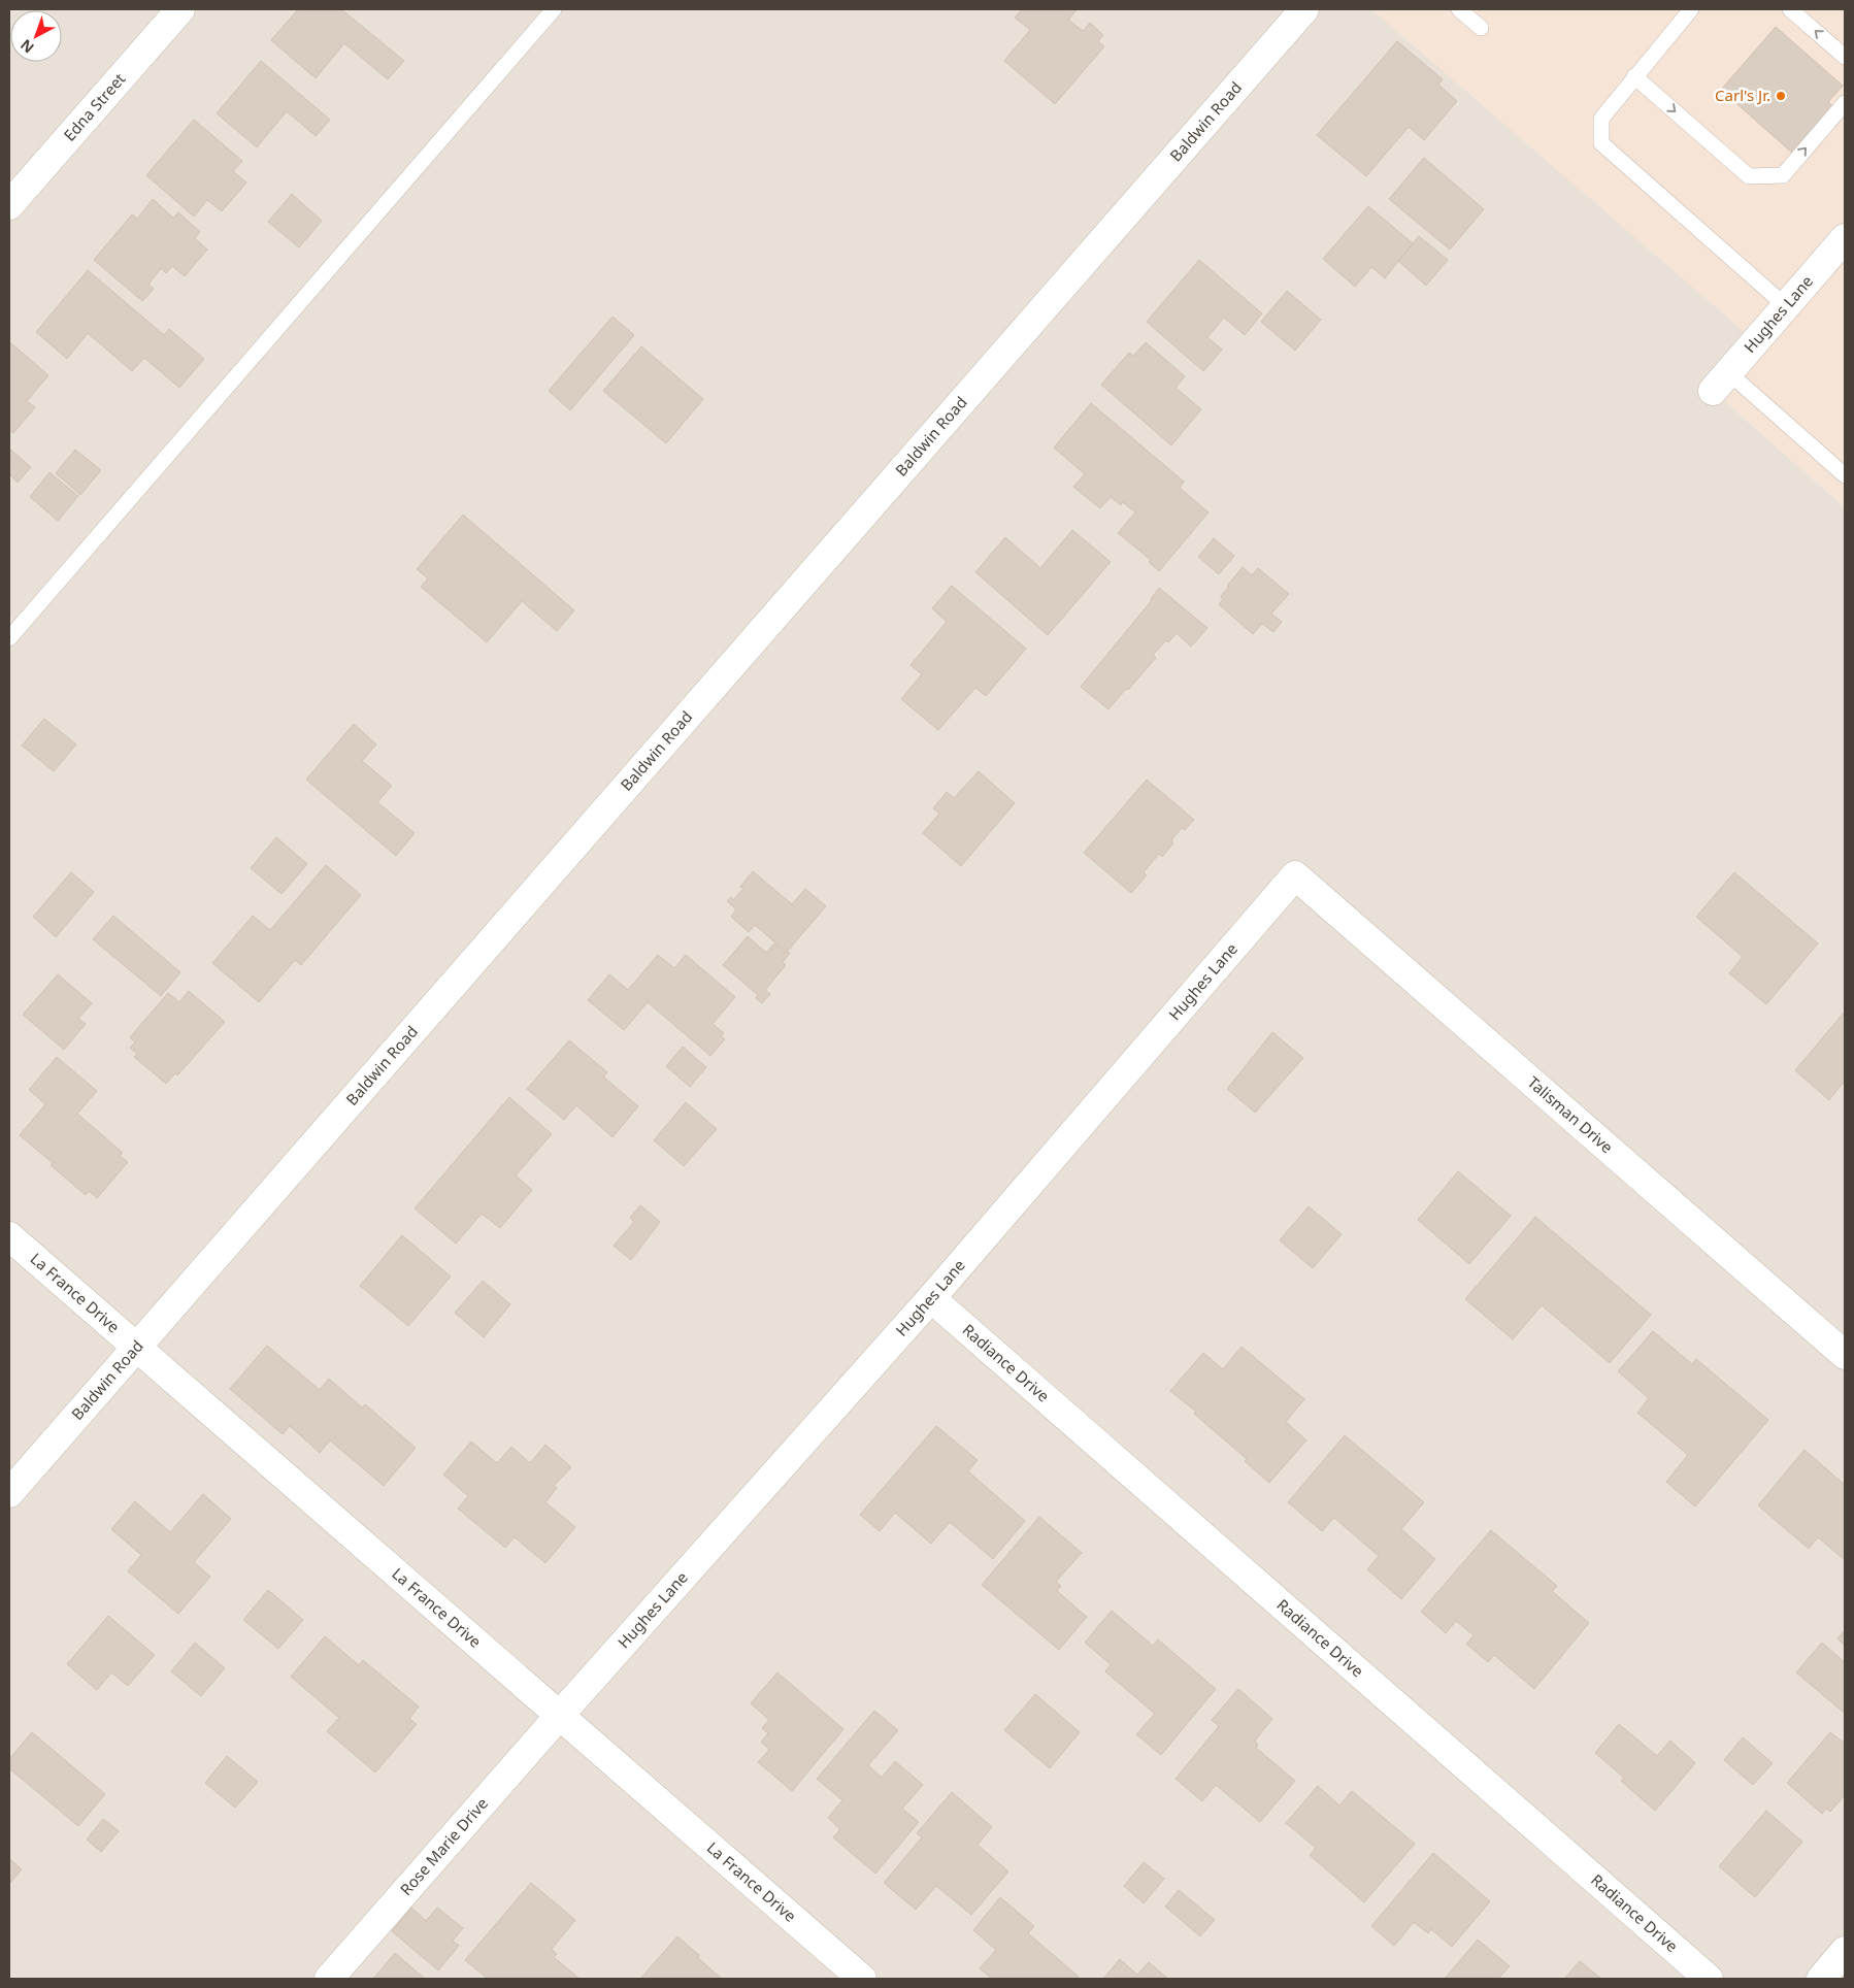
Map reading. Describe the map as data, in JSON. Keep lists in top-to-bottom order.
{
  "streets": {
    "street": [
      "Edna Street",
      "Baldwin Road",
      "Hughes Lane",
      "Talisman Drive",
      "La France Drive",
      "Radiance Drive",
      "Rose Marie Drive"
    ]
  },
  "crossings": [
    ["Baldwin Road", "La France Drive"],
    ["Hughes Lane", "Talisman Drive"],
    ["Hughes Lane", "La France Drive"],
    ["Hughes Lane", "Radiance Drive"],
    ["Hughes Lane", "Rose Marie Drive"],
    ["La France Drive", "Rose Marie Drive"]
  ],
  "places": ["Carl's Jr."],
  "north": "bottom left"
}
